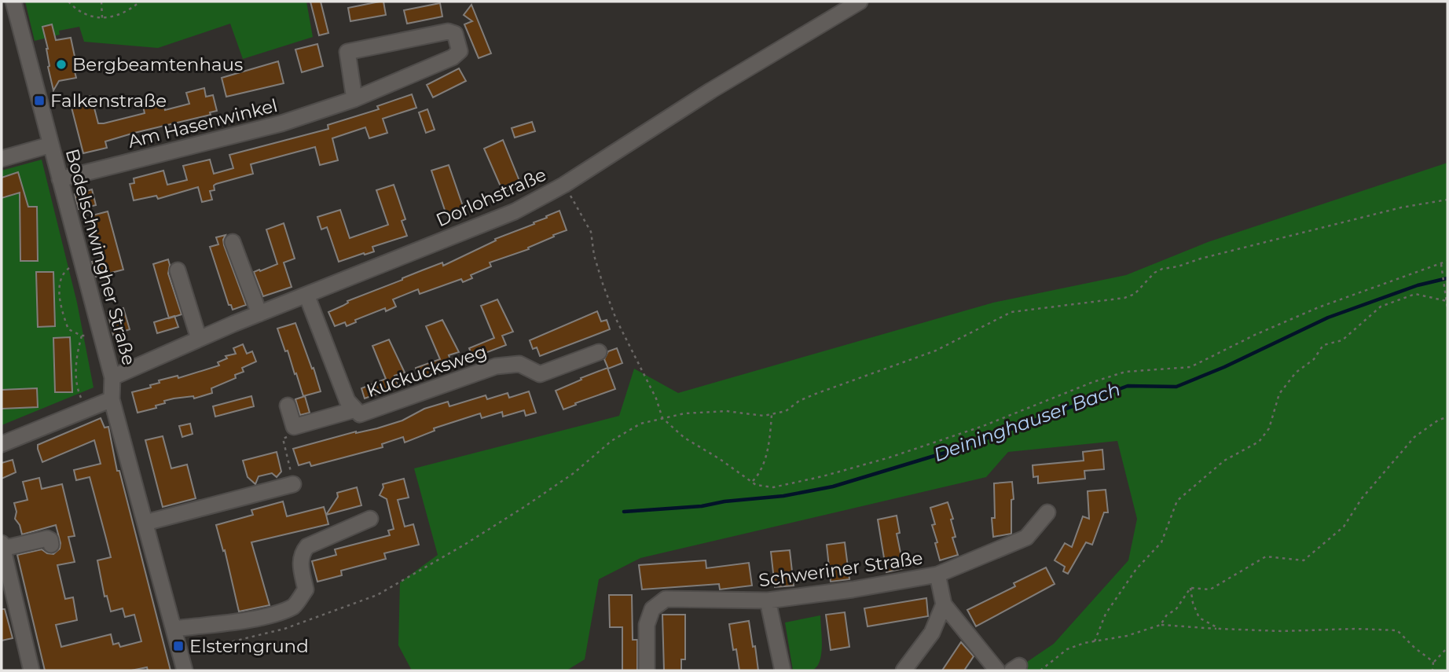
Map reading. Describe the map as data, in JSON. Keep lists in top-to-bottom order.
{
  "streets": {
    "street": [
      "Am Hasenwinkel",
      "Dorlohstraße",
      "Bodelschwingher Straße",
      "Kuckucksweg",
      "Schweriner Straße"
    ]
  },
  "crossings": [
    ["Am Hasenwinkel", "Bodelschwingher Straße"],
    ["Dorlohstraße", "Bodelschwingher Straße"],
    ["Dorlohstraße", "Kuckucksweg"]
  ],
  "water": ["Deininghauser Bach"],
  "places": {
    "other": ["Bergbeamtenhaus"],
    "transit": ["Falkenstraße", "Elsterngrund"]
  }
}
